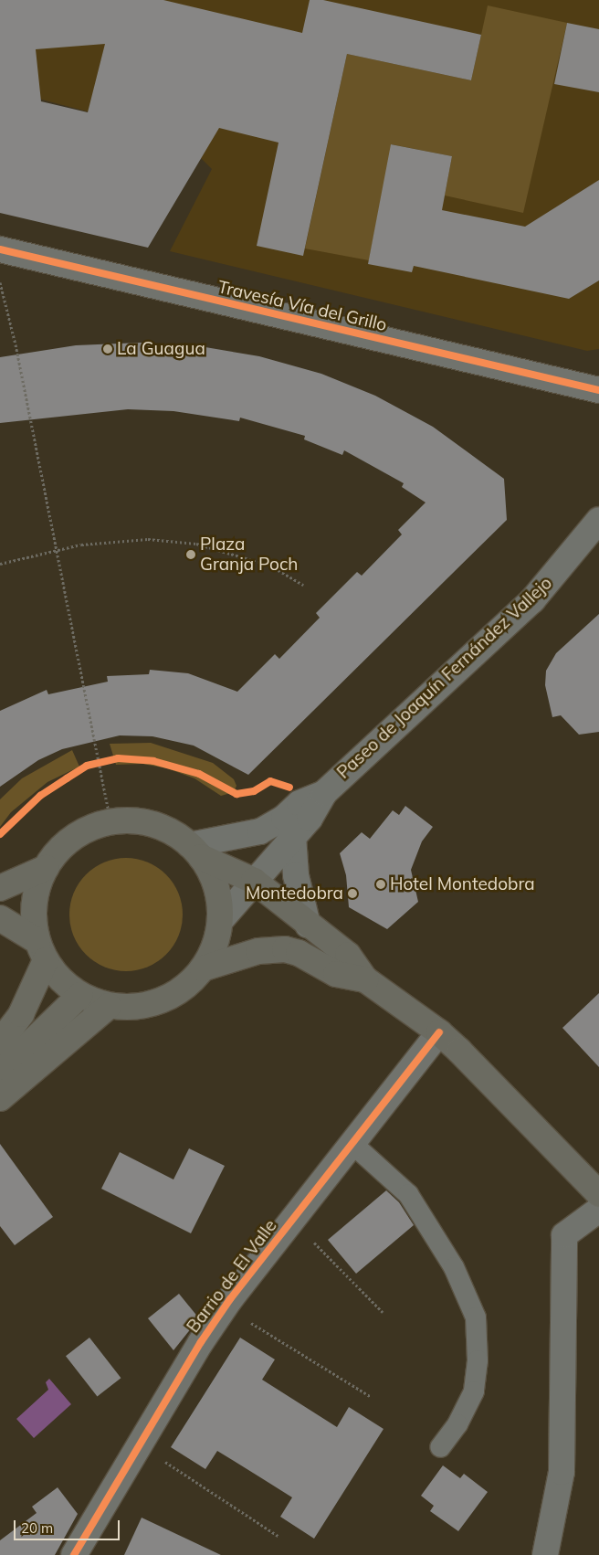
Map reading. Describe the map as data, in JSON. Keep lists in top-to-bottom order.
{
  "streets": {
    "street": ["Travesía Vía del Grillo", "Paseo de Joaquín Fernández Vallejo", "Barrio de El Valle"]
  },
  "places": [
    "La Guagua",
    "Plaza Granja Poch",
    "Hotel Montedobra",
    "Montedobra"
  ],
  "scale_bar": "20 m"
}
